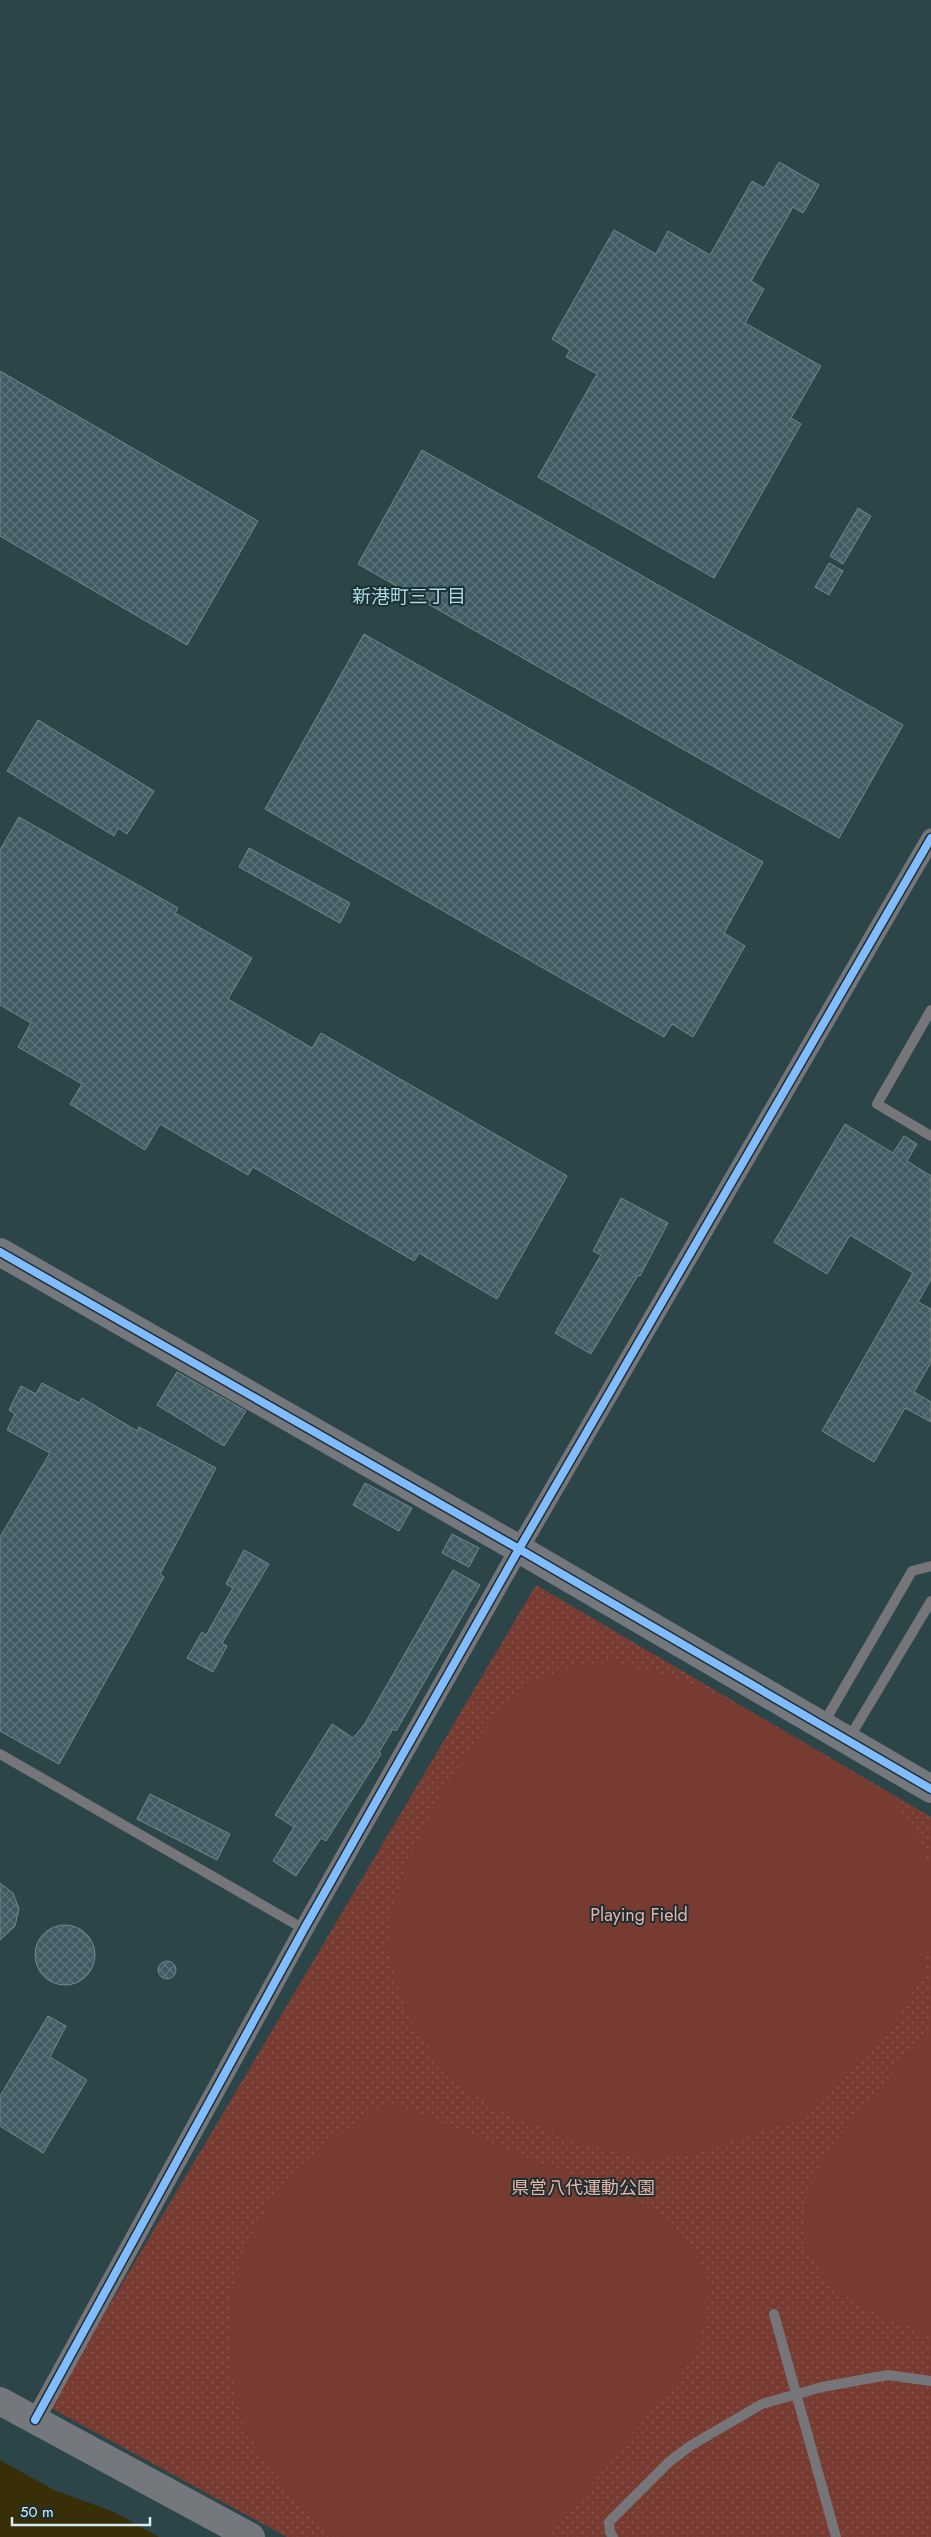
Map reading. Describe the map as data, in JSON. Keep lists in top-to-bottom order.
{
  "districts": ["新港町三丁目"],
  "parks": ["Playing Field", "県営八代運動公園"],
  "scale_bar": "50 m"
}
